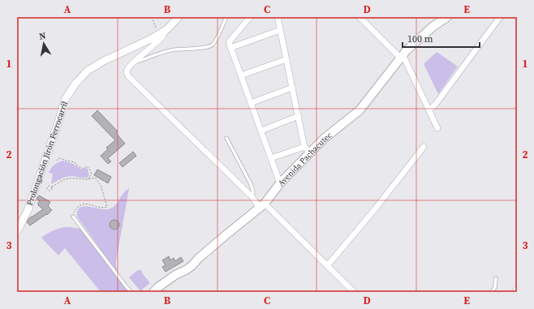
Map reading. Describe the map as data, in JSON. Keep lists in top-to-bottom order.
{
  "streets": {
    "main road": ["Avenida Pachacutec"],
    "street": ["Prolongación Jirón Ferrocarril"]
  },
  "scale_bar": "100 m",
  "north": "top",
  "grid": {
    "columns": [
      "A",
      "B",
      "C",
      "D",
      "E"
    ],
    "rows": ["1", "2", "3"]
  }
}
